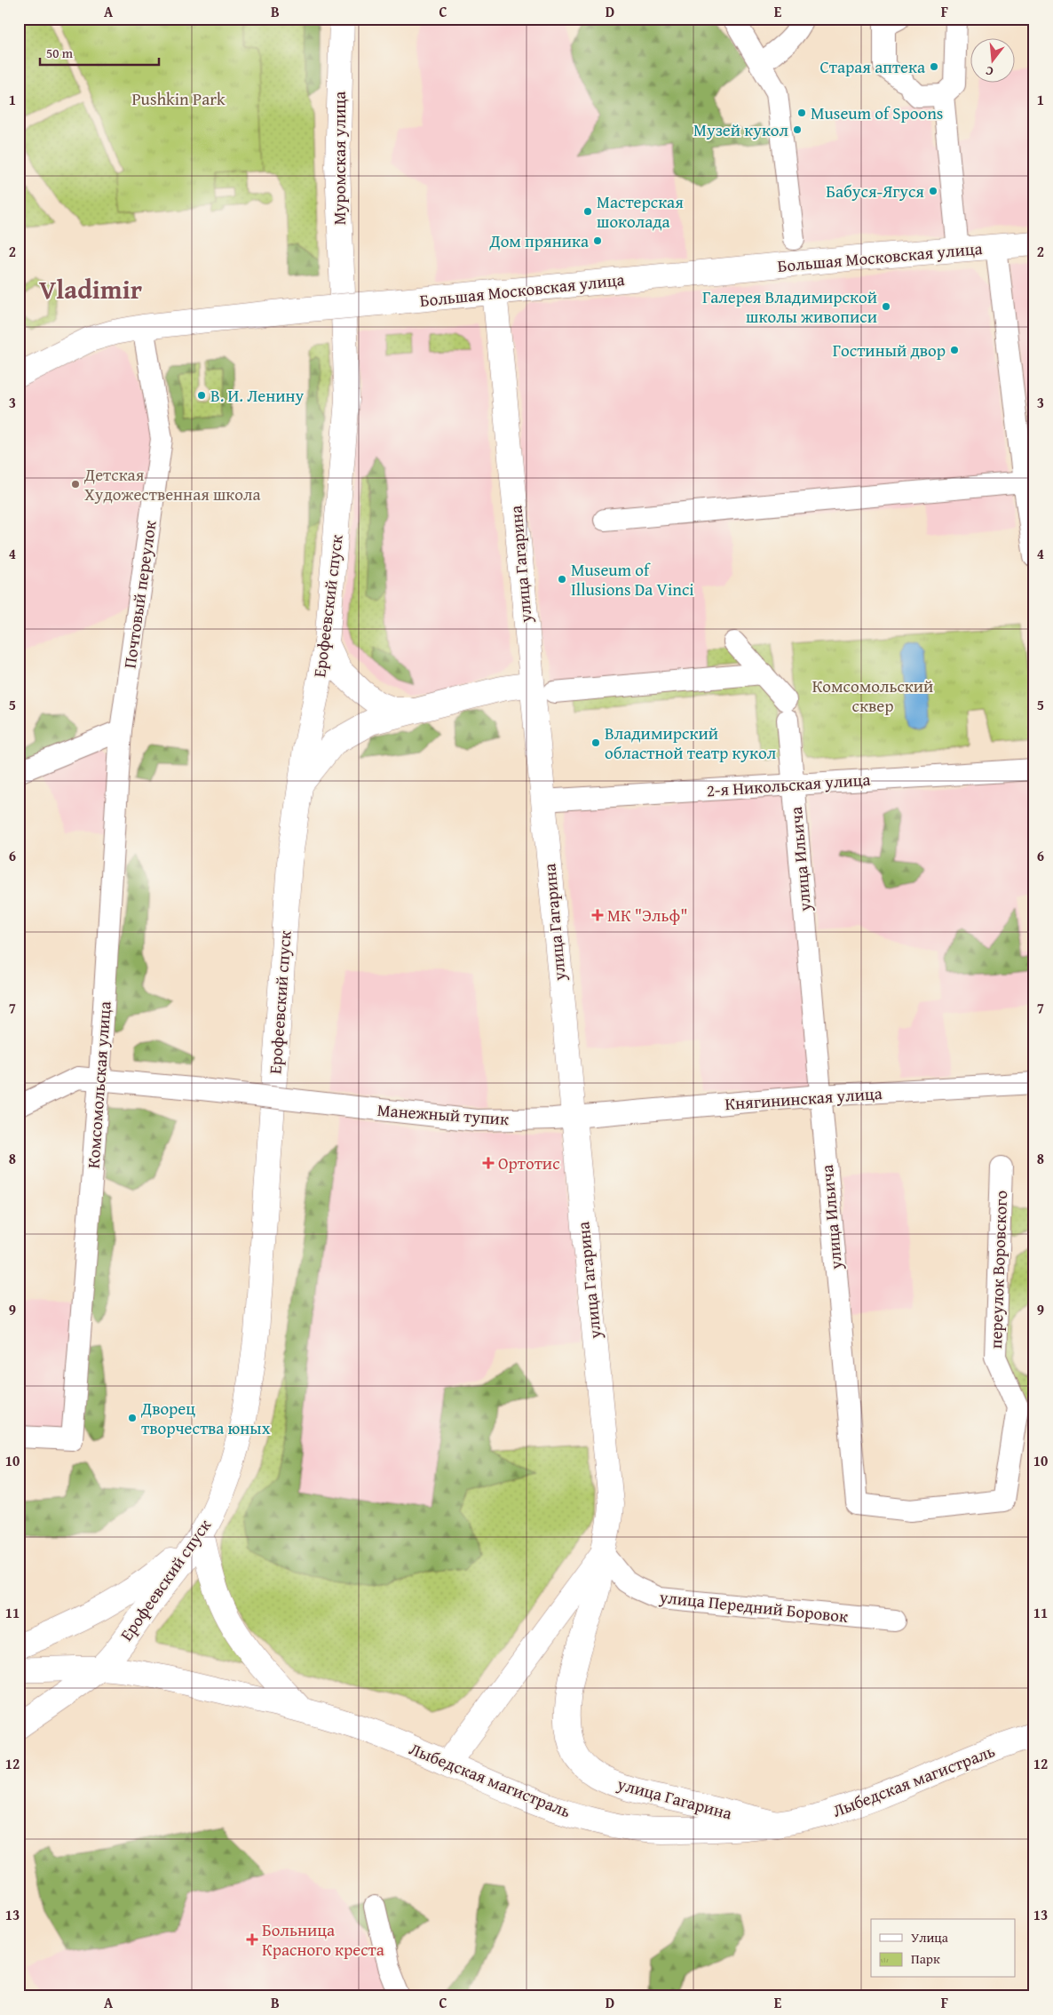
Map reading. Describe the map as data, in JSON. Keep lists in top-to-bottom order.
{
  "streets": {
    "main road": [
      "Муромская улица",
      "Большая Московская улица",
      "улица Гагарина",
      "Ерофеевский спуск",
      "Лыбедская магистраль"
    ],
    "street": [
      "Почтовый переулок",
      "2-я Никольская улица",
      "улица Ильича",
      "Комсомольская улица",
      "Княгининская улица",
      "Манежный тупик",
      "переулок Воровского",
      "улица Передний Боровок"
    ]
  },
  "crossings": [
    ["Муромская улица", "Ерофеевский спуск"],
    ["Большая Московская улица", "улица Гагарина"],
    ["Большая Московская улица", "Почтовый переулок"],
    ["улица Гагарина", "2-я Никольская улица"],
    ["улица Гагарина", "Княгининская улица"],
    ["улица Гагарина", "Манежный тупик"],
    ["улица Гагарина", "улица Передний Боровок"],
    ["улица Гагарина", "Лыбедская магистраль"],
    ["Почтовый переулок", "Комсомольская улица"],
    ["Ерофеевский спуск", "Лыбедская магистраль"],
    ["2-я Никольская улица", "улица Ильича"],
    ["улица Ильича", "Княгининская улица"],
    ["улица Ильича", "переулок Воровского"],
    ["Комсомольская улица", "Манежный тупик"],
    ["Княгининская улица", "Манежный тупик"]
  ],
  "districts": ["Vladimir"],
  "parks": ["Pushkin Park", "Комсомольский сквер"],
  "places": {
    "other": [
      "Старая аптека",
      "Museum of Spoons",
      "Музей кукол",
      "Бабуся-Ягуся",
      "Мастерская шоколада",
      "Дом пряника",
      "Галерея Владимирской школы живописи",
      "Гостиный двор",
      "В. И. Ленину",
      "Детская Художественная школа",
      "Museum of Illusions Da Vinci",
      "Владимирский областной театр кукол",
      "Дворец творчества юных"
    ],
    "health": ["МК \"Эльф\"", "Ортотис", "Больница Красного креста"]
  },
  "legend": ["Улица", "Парк"],
  "scale_bar": "50 m",
  "north": "bottom",
  "grid": {
    "columns": [
      "A",
      "B",
      "C",
      "D",
      "E",
      "F"
    ],
    "rows": [
      "1",
      "2",
      "3",
      "4",
      "5",
      "6",
      "7",
      "8",
      "9",
      "10",
      "11",
      "12",
      "13"
    ]
  }
}
